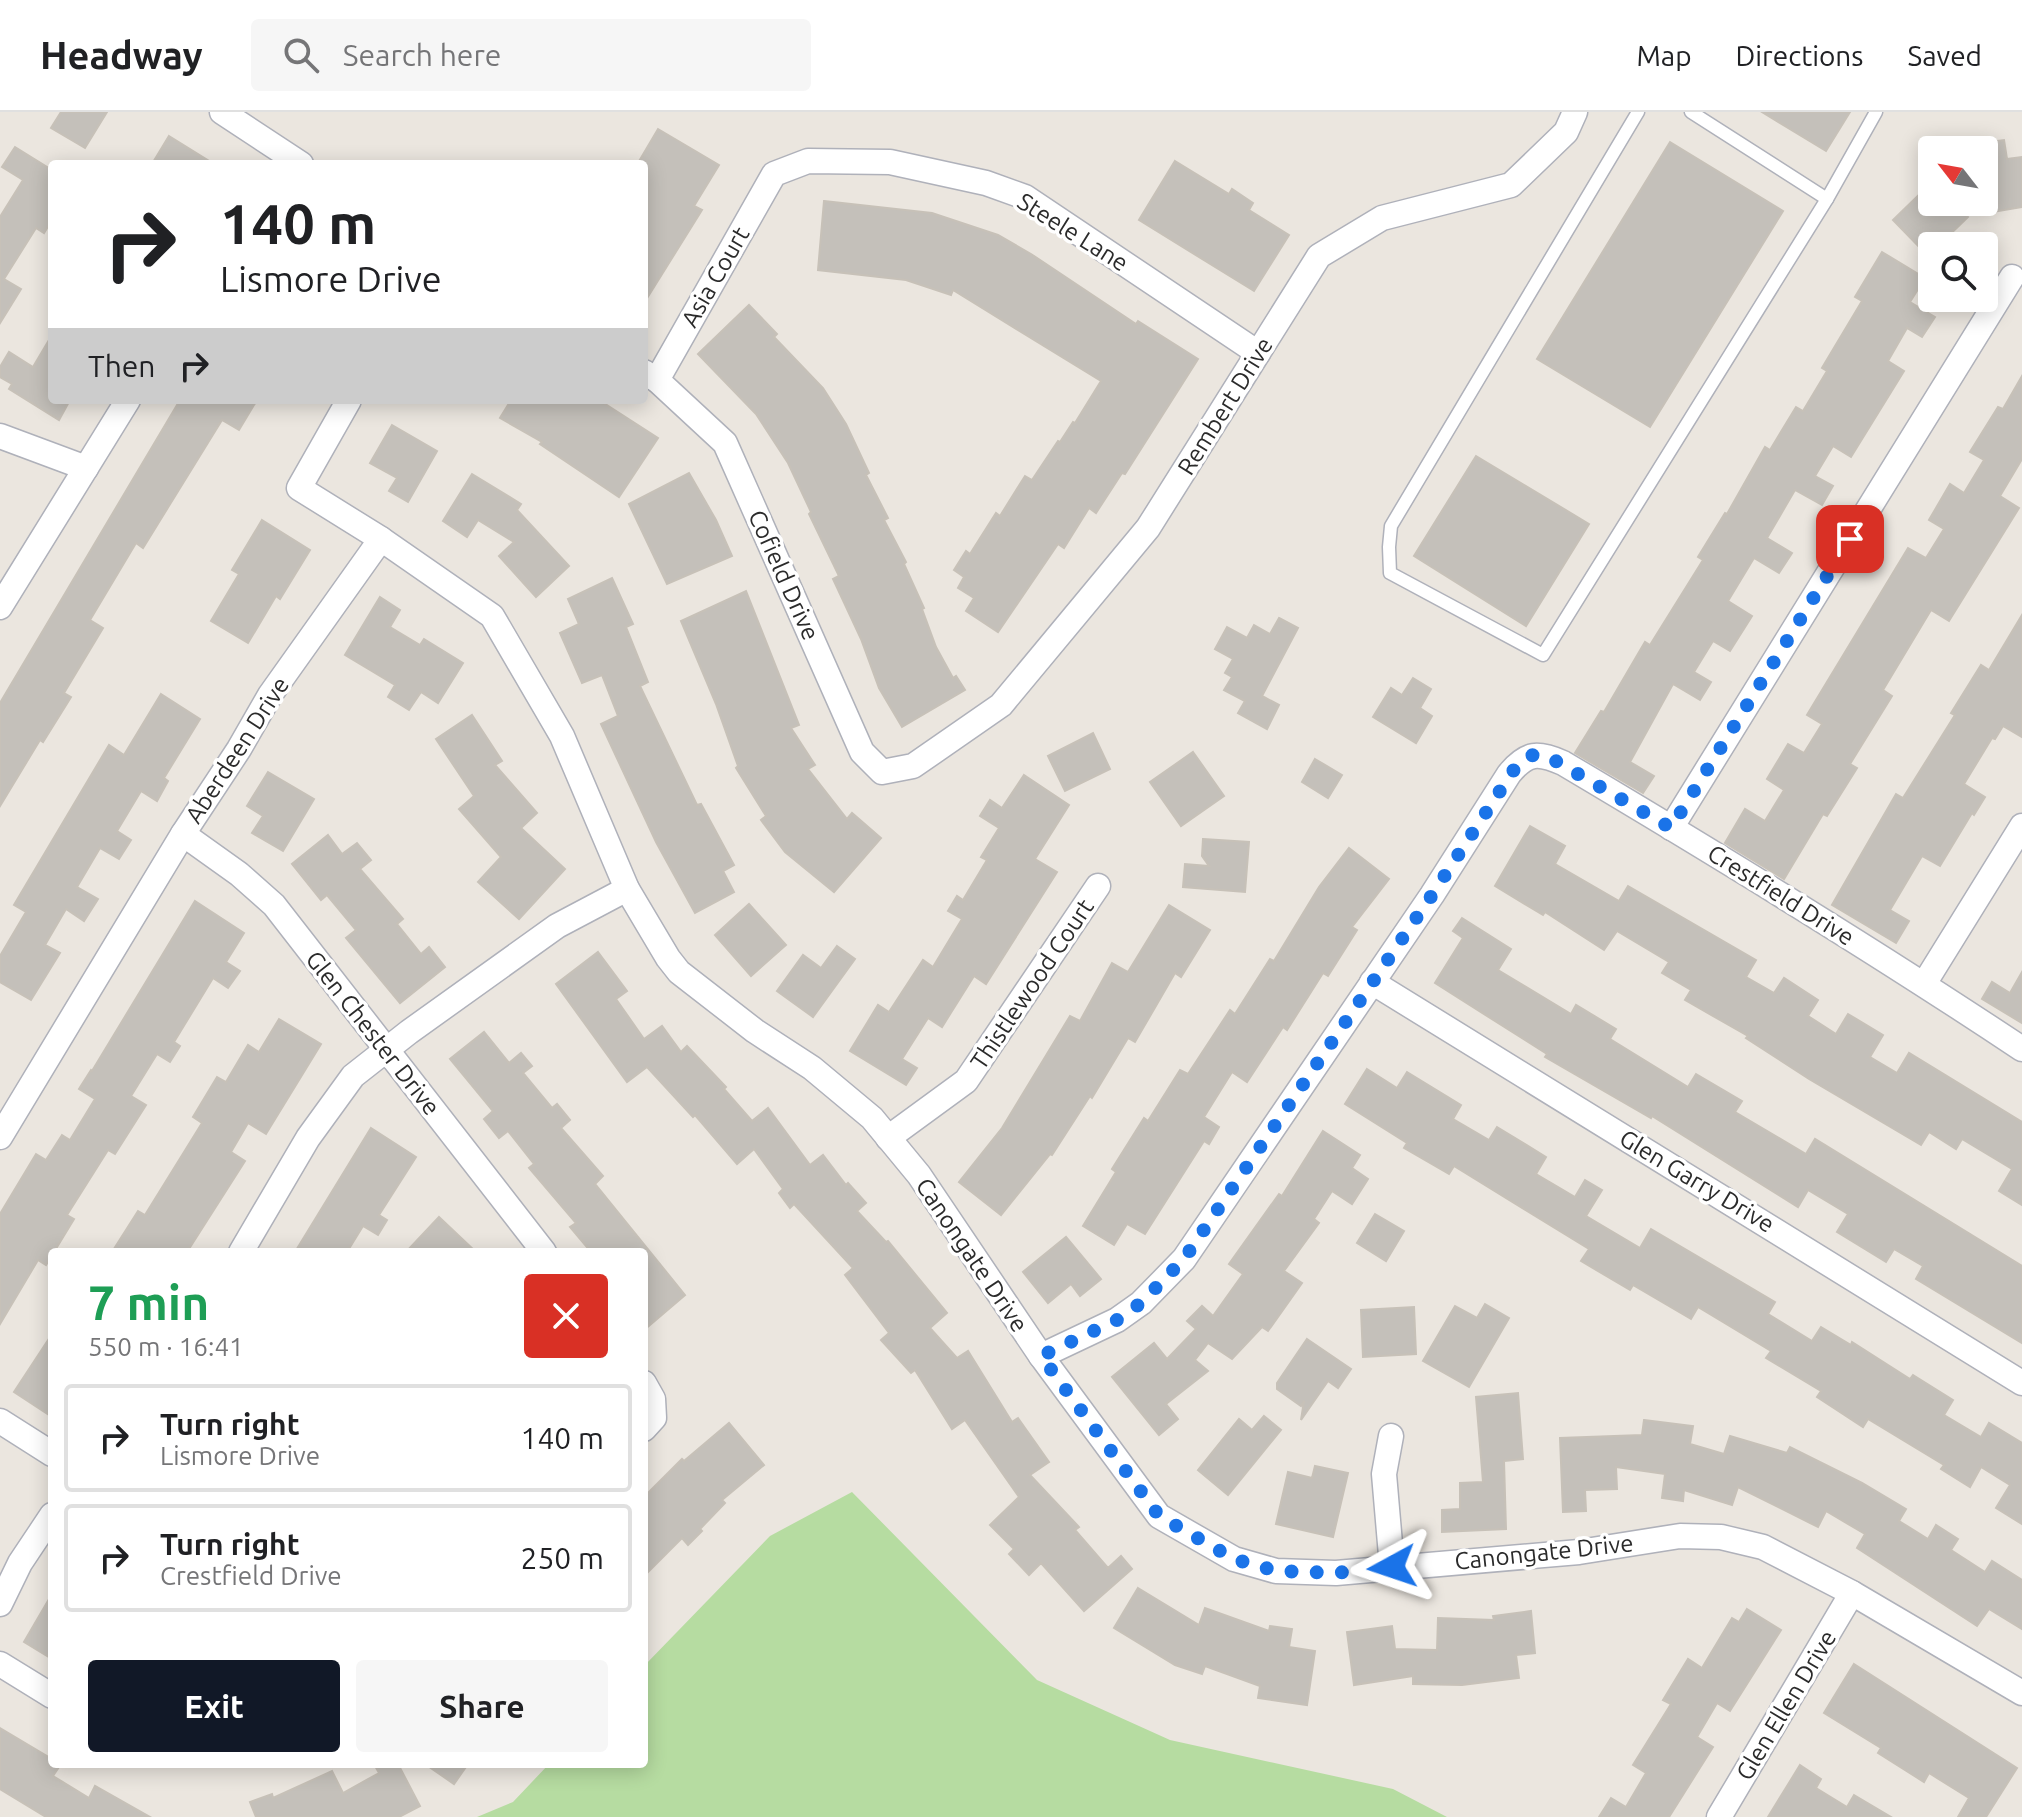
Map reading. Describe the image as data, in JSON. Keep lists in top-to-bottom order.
{
  "streets": {
    "street": [
      "Steele Lane",
      "Asia Court",
      "Rembert Drive",
      "Cofield Drive",
      "Aberdeen Drive",
      "Crestfield Drive",
      "Thistlewood Court",
      "Glen Chester Drive",
      "Glen Garry Drive",
      "Canongate Drive",
      "Glen Ellen Drive"
    ]
  },
  "crossings": [
    ["Steele Lane", "Asia Court"],
    ["Steele Lane", "Rembert Drive"],
    ["Asia Court", "Cofield Drive"],
    ["Rembert Drive", "Cofield Drive"],
    ["Aberdeen Drive", "Glen Chester Drive"],
    ["Aberdeen Drive", "Canongate Drive"],
    ["Crestfield Drive", "Glen Garry Drive"],
    ["Thistlewood Court", "Canongate Drive"],
    ["Canongate Drive", "Glen Ellen Drive"]
  ],
  "north": "top left",
  "page": {
    "header": "Headway",
    "search": "Search here",
    "nav": ["Map", "Directions", "Saved"],
    "turn": ["140 m", "Lismore Drive"],
    "then": "Then",
    "heading": ["7 min", "550 m · 16:41"],
    "list": [
      {
        "name": "Turn right",
        "note": "Lismore Drive",
        "value": "140 m"
      },
      {
        "name": "Turn right",
        "note": "Crestfield Drive",
        "value": "250 m"
      }
    ],
    "buttons": ["Exit", "Share"]
  }
}
